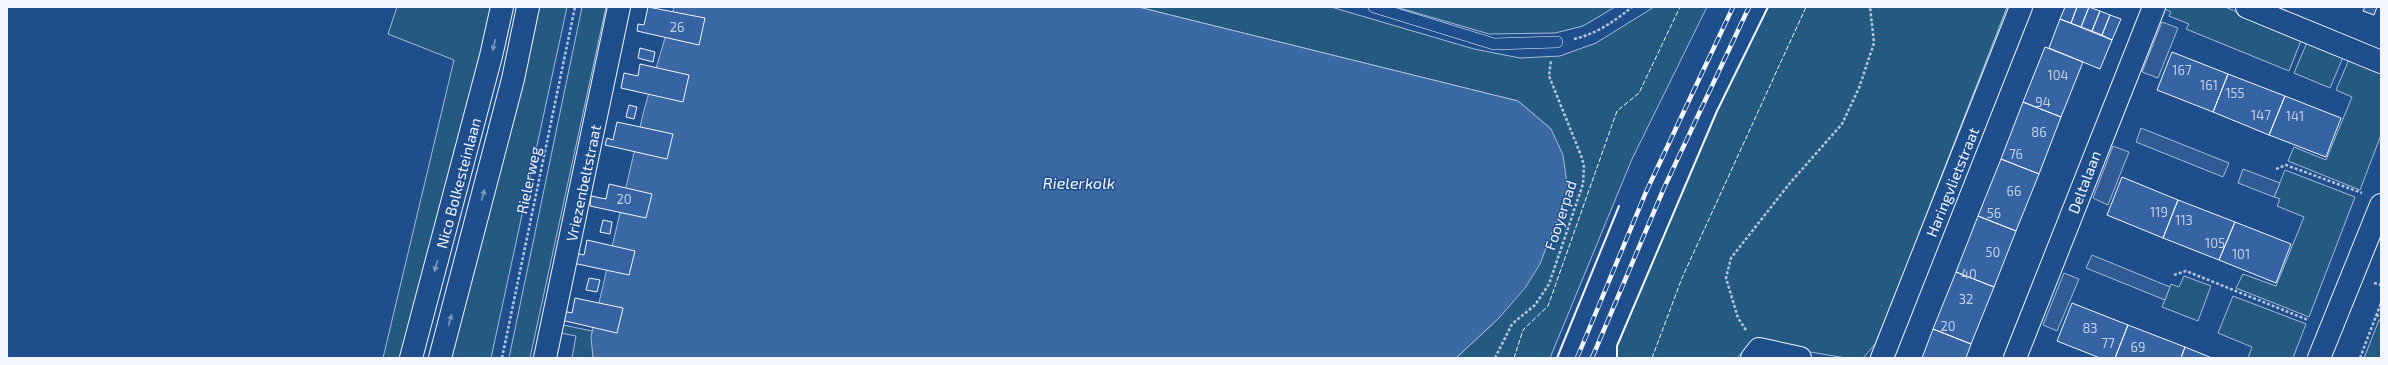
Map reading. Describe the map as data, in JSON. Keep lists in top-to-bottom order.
{
  "streets": {
    "street": [
      "Haringvlietstraat",
      "Deltalaan",
      "Nico Bolkesteinlaan",
      "Vriezenbeltstraat"
    ],
    "path": ["Rielerweg", "Fooyerpad"]
  },
  "water": ["Rielerkolk"],
  "house_numbers": [
    "26",
    "167",
    "104",
    "161",
    "155",
    "94",
    "147",
    "141",
    "86",
    "76",
    "66",
    "20",
    "119",
    "56",
    "113",
    "105",
    "50",
    "101",
    "40",
    "32",
    "20",
    "83",
    "77",
    "69"
  ]
}
